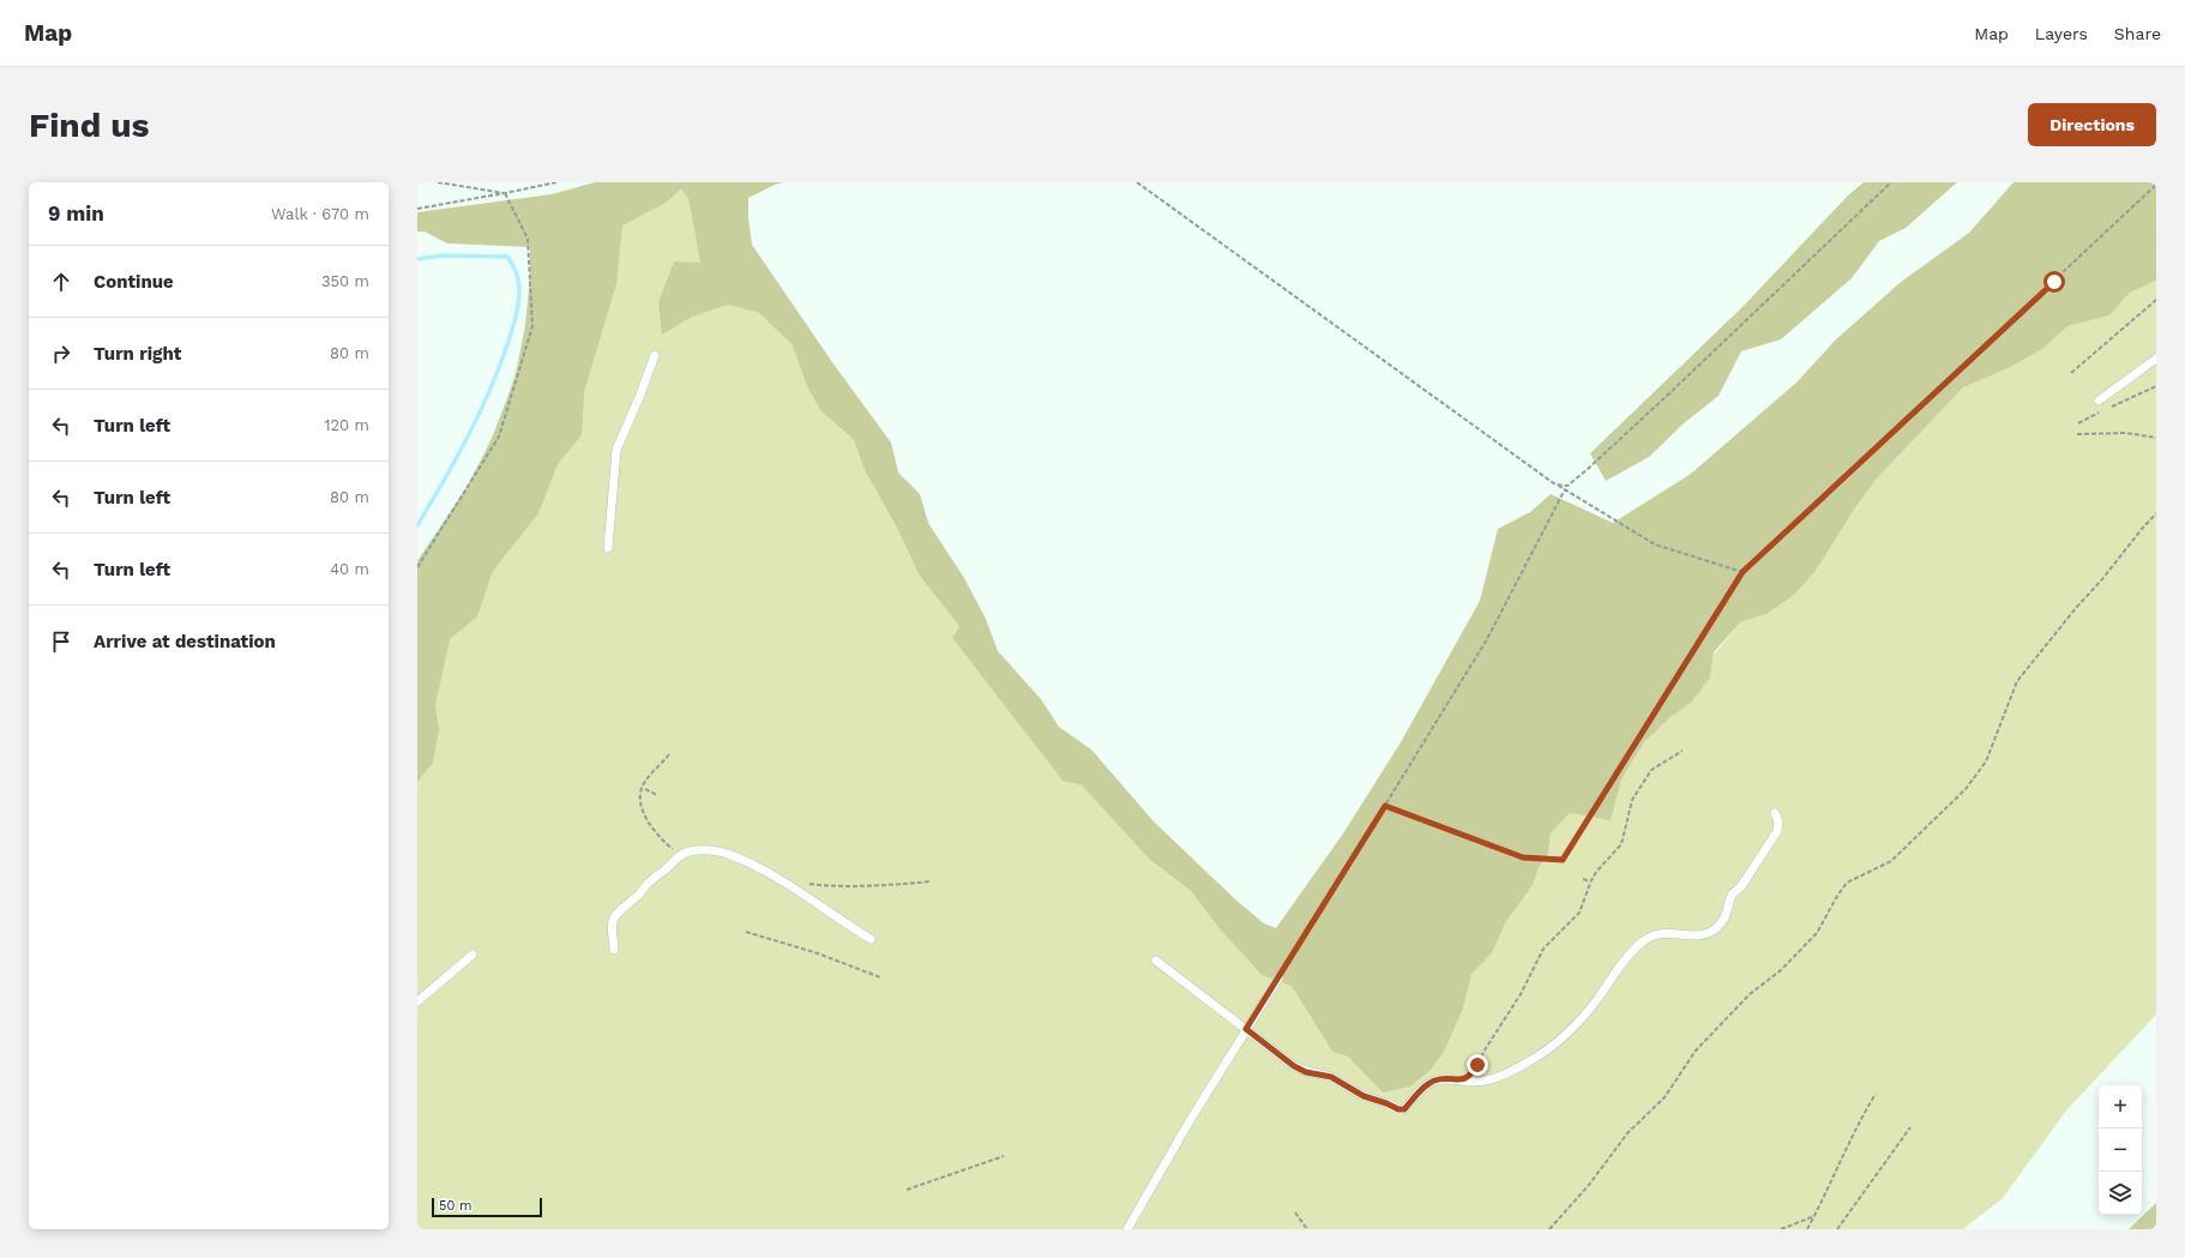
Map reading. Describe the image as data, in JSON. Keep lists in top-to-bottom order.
{
  "scale_bar": "50 m",
  "page": {
    "header": "Map",
    "nav": ["Map", "Layers", "Share"],
    "buttons": "Directions",
    "title": "Find us",
    "heading": ["9 min", "Walk · 670 m"],
    "list": [
      ["Continue", "350 m"],
      ["Turn right", "80 m"],
      ["Turn left", "120 m"],
      ["Turn left", "80 m"],
      ["Turn left", "40 m"],
      "Arrive at destination"
    ],
    "map_buttons": ["+", "−"],
    "scale": "50 m"
  }
}
